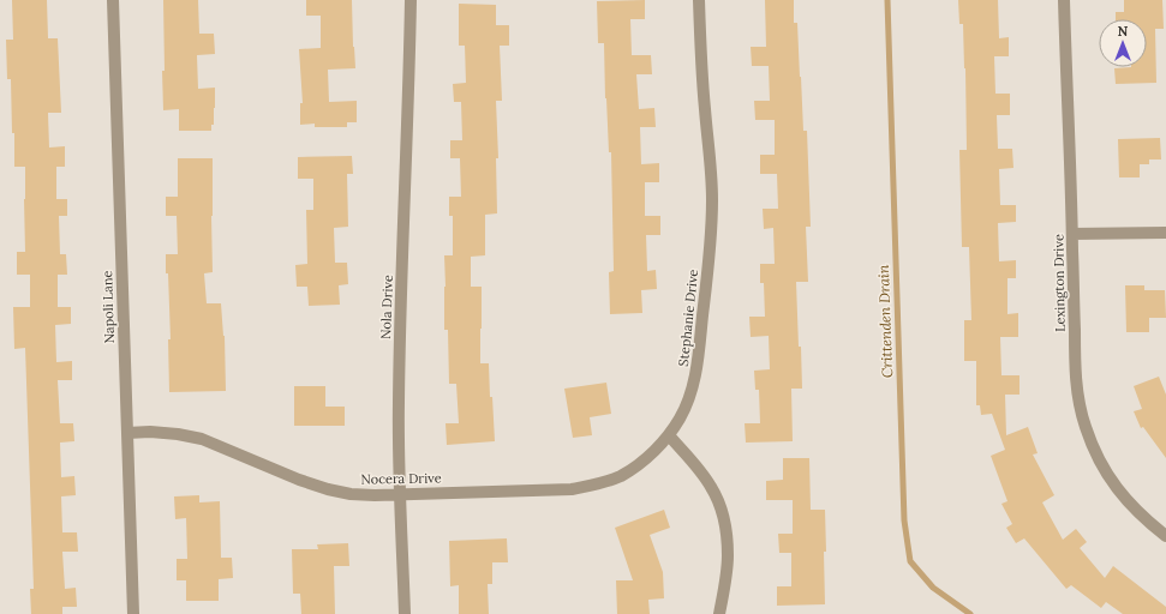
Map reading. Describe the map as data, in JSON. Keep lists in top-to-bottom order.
{
  "streets": {
    "street": [
      "Lexington Drive",
      "Napoli Lane",
      "Nola Drive",
      "Stephanie Drive",
      "Nocera Drive"
    ]
  },
  "crossings": [
    ["Napoli Lane", "Nocera Drive"],
    ["Nola Drive", "Nocera Drive"],
    ["Stephanie Drive", "Nocera Drive"]
  ],
  "water": ["Crittenden Drain"],
  "north": "top"
}
